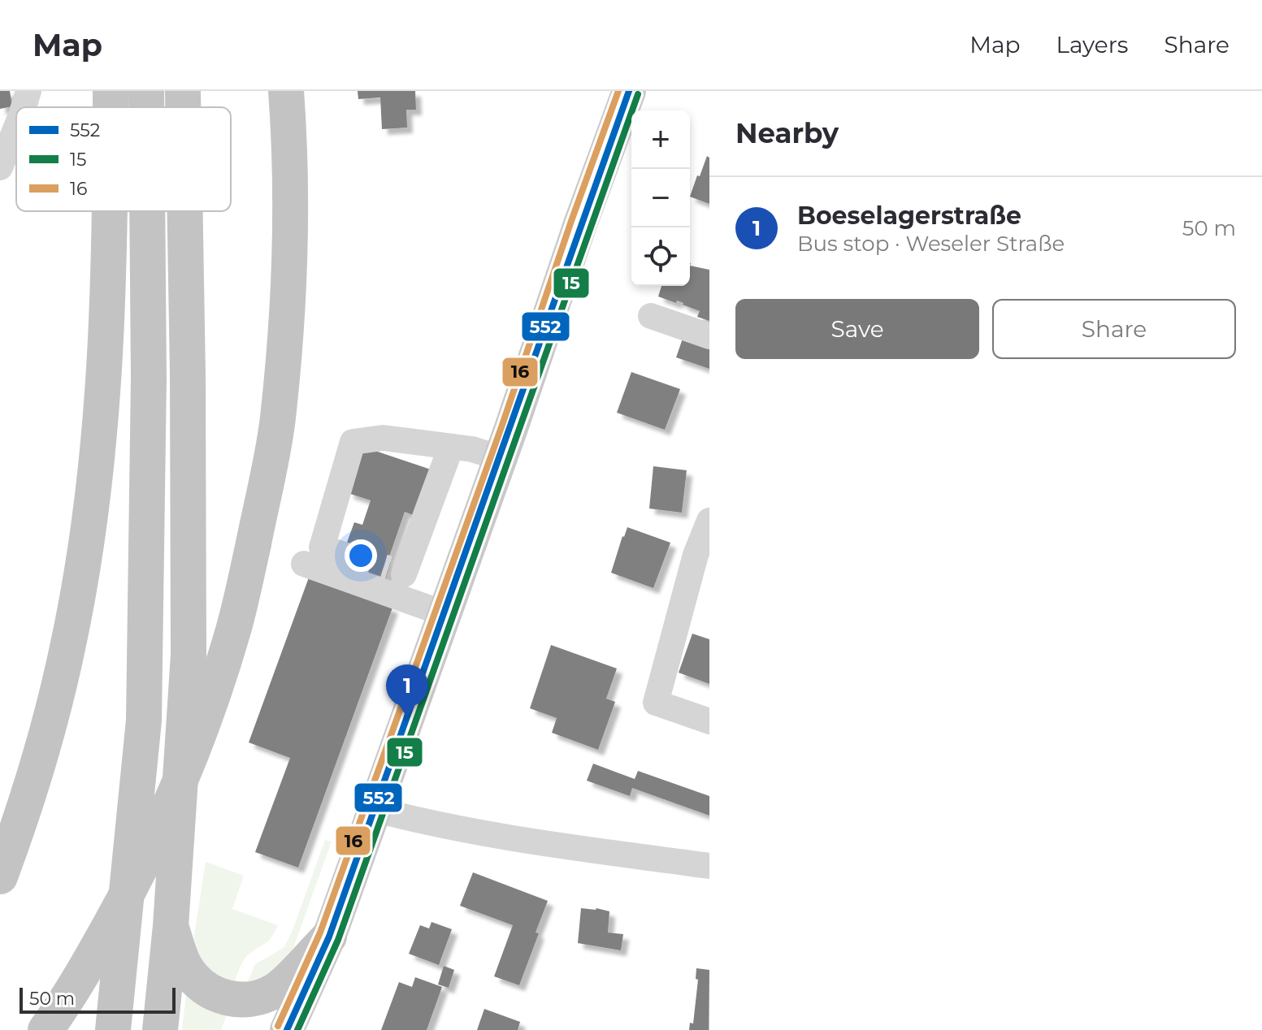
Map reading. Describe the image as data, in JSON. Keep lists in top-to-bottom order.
{
  "lines": ["transit line 552", "transit line 16", "transit line 15"],
  "legend": ["552", "15", "16"],
  "scale_bar": "50 m",
  "page": {
    "header": "Map",
    "nav": ["Map", "Layers", "Share"],
    "heading": "Nearby",
    "map_buttons": ["+", "−"],
    "list": [
      {
        "mark": "1",
        "name": "Boeselagerstraße",
        "note": "Bus stop · Weseler Straße",
        "value": "50 m"
      }
    ],
    "buttons": ["Save", "Share"],
    "pins": "1",
    "scale": "50 m"
  }
}
